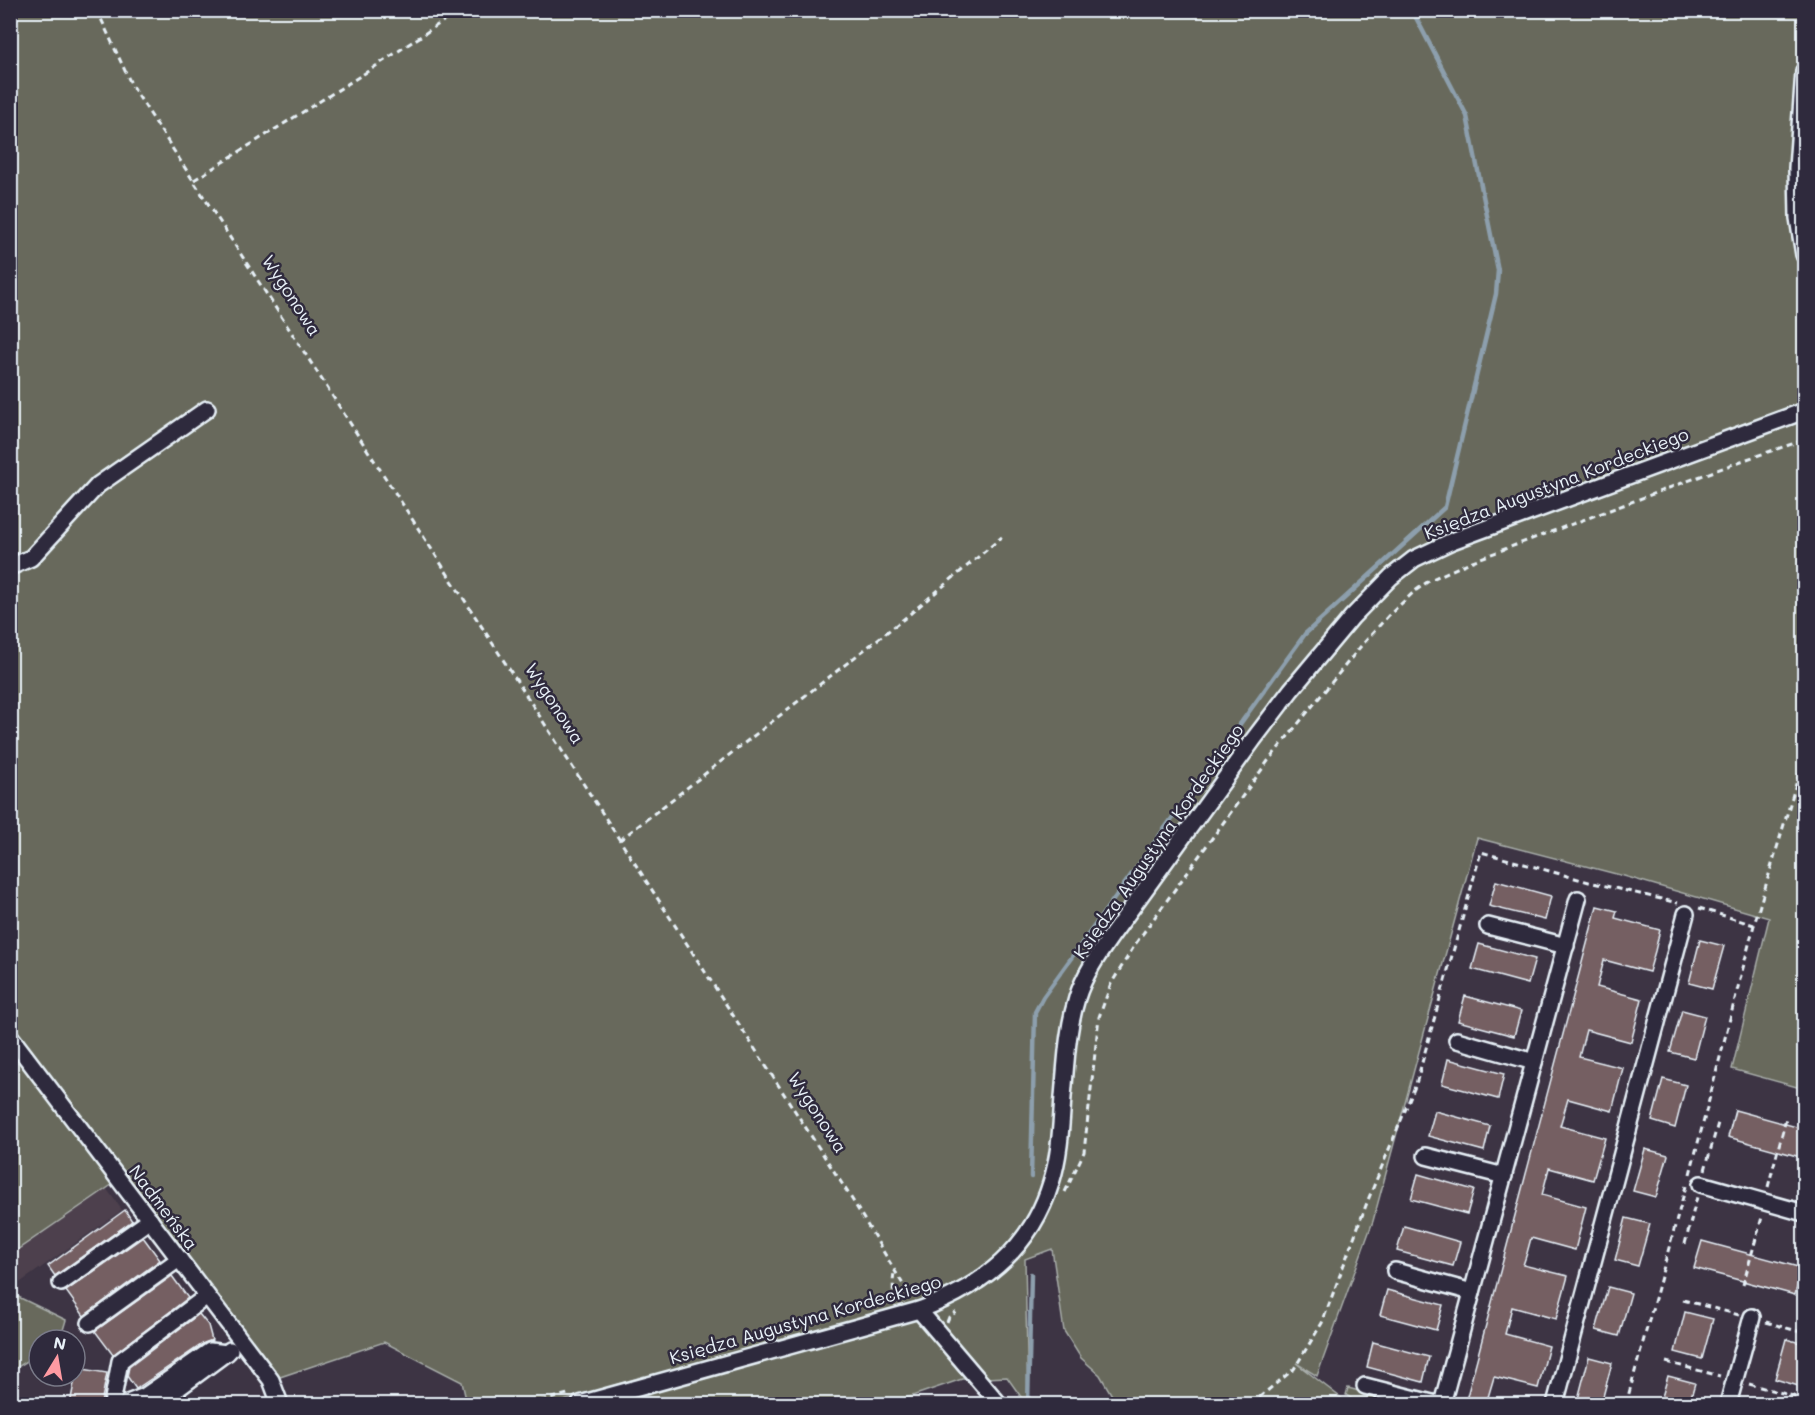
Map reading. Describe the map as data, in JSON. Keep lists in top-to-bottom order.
{
  "streets": {
    "street": ["Księdza Augustyna Kordeckiego", "Nadmeńska"],
    "path": ["Wygonowa"]
  },
  "crossings": [
    ["Wygonowa", "Księdza Augustyna Kordeckiego"]
  ],
  "north": "top"
}
